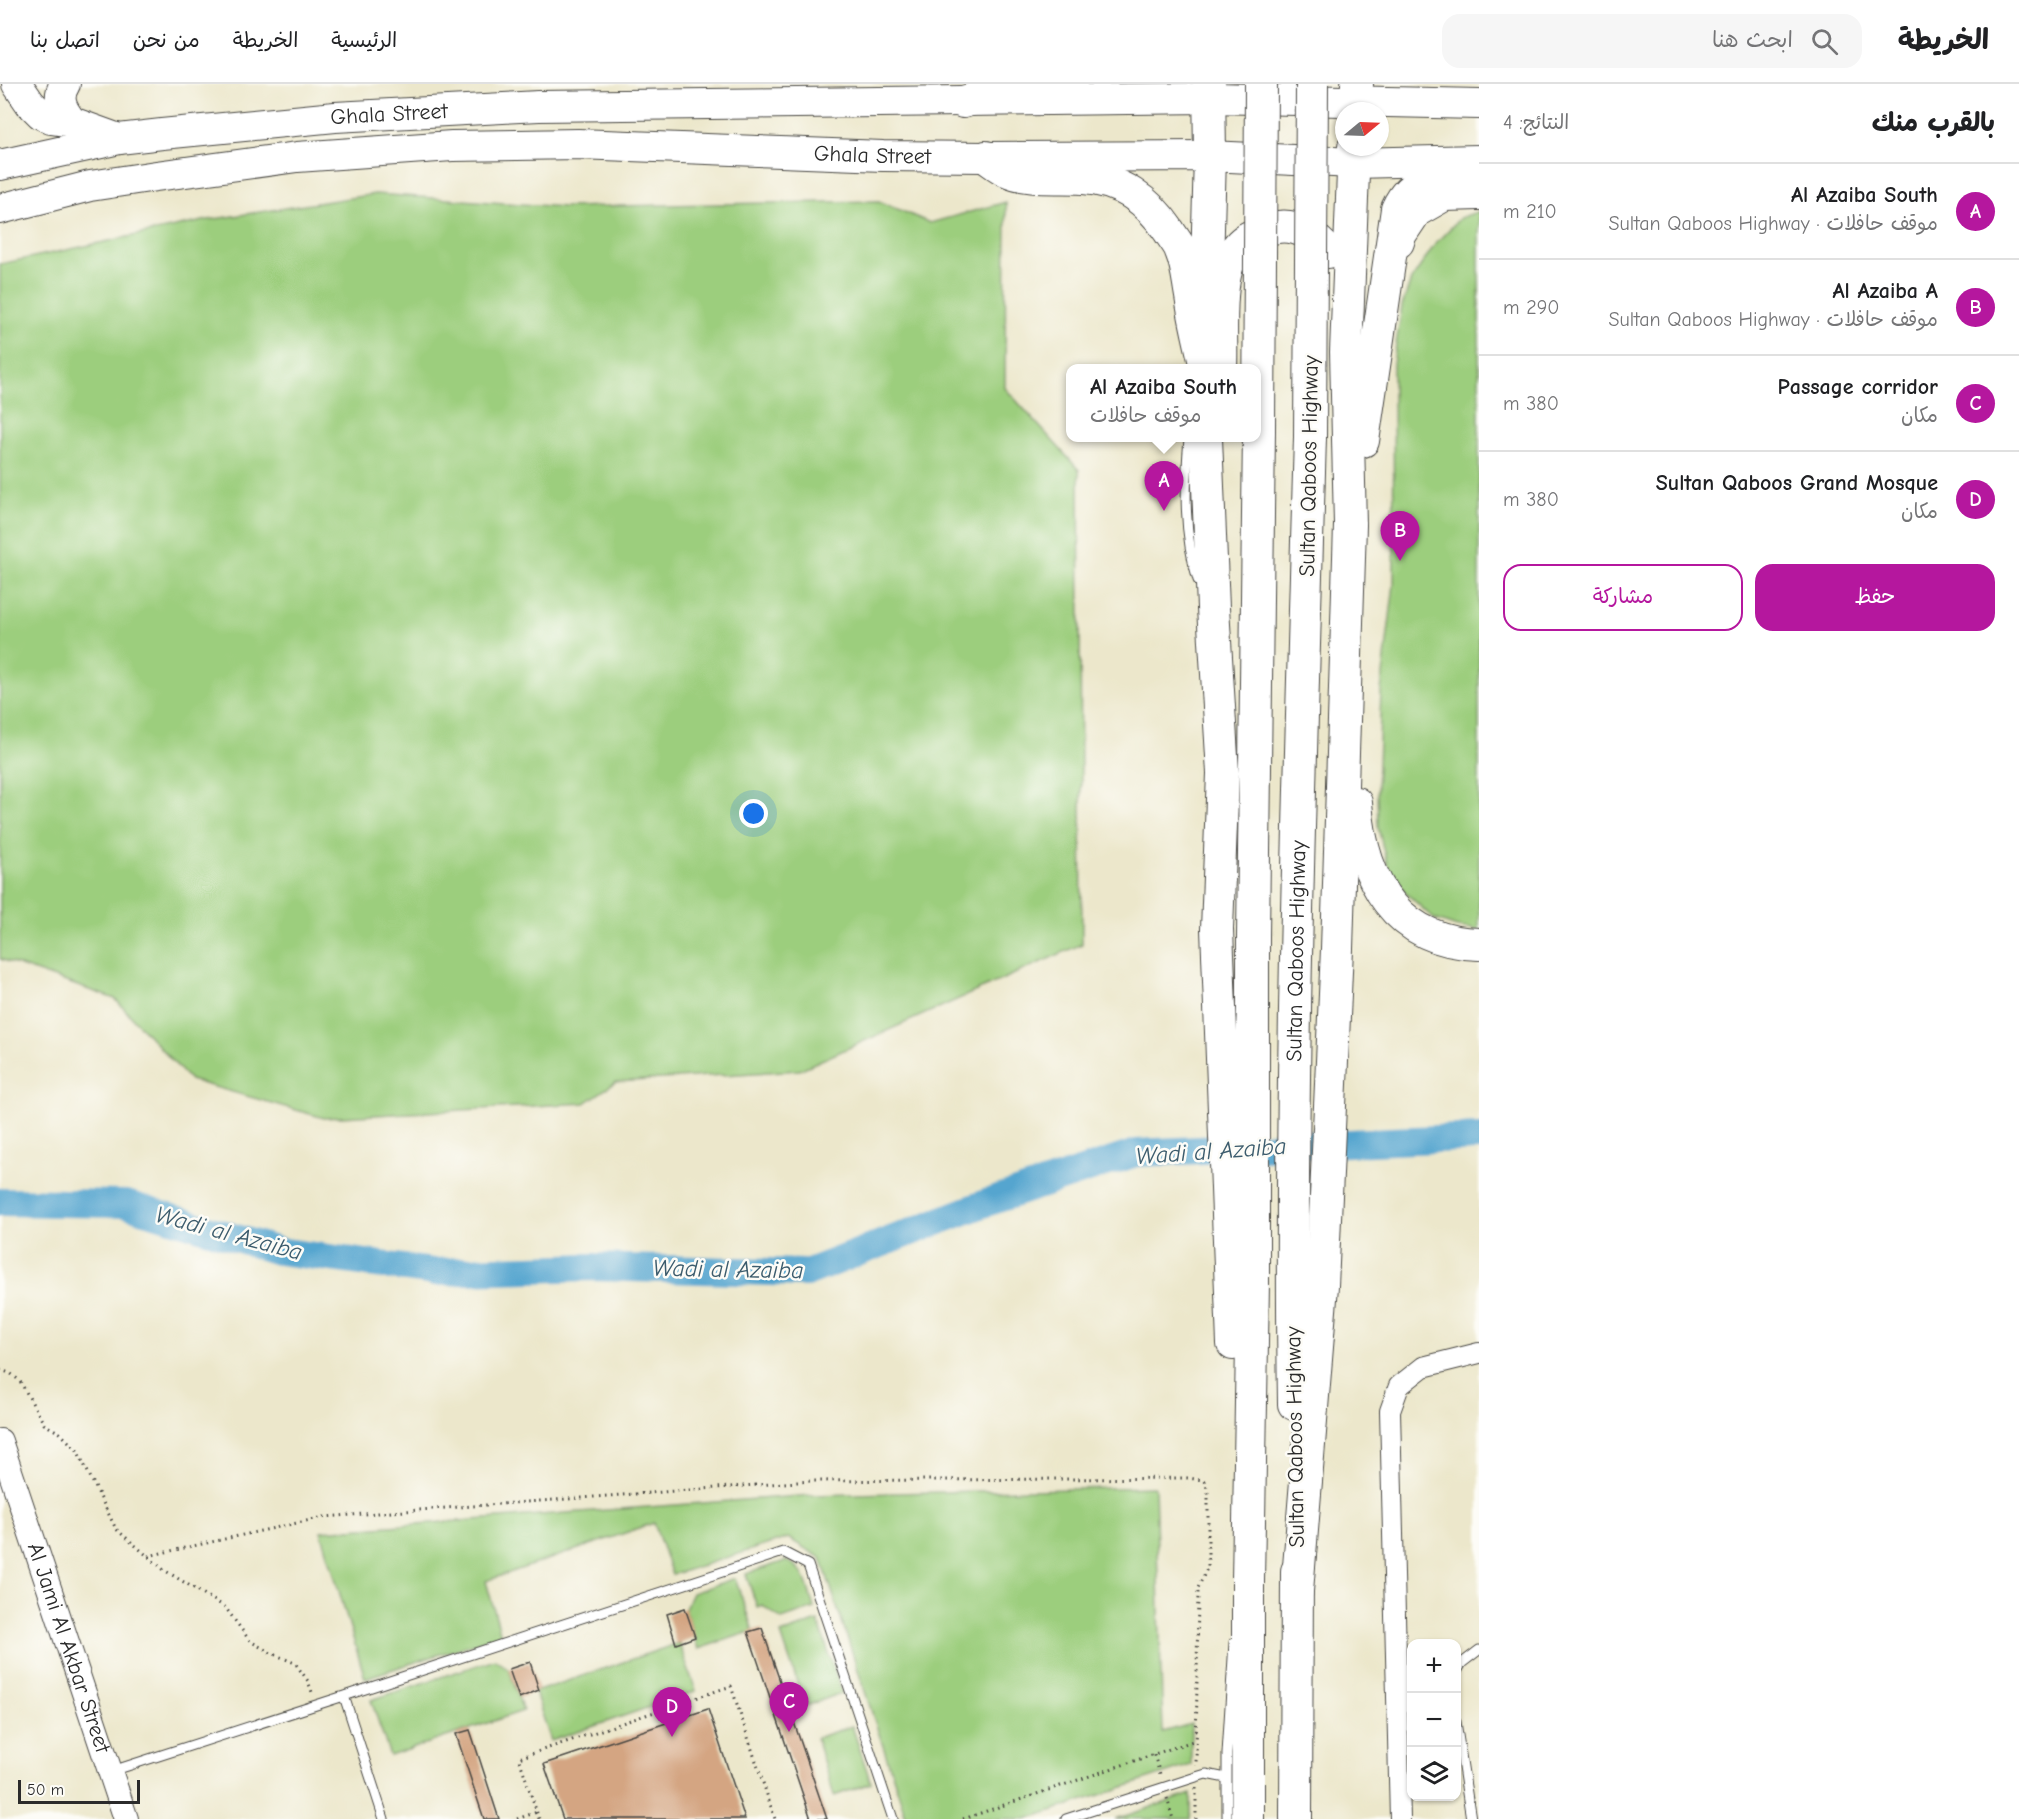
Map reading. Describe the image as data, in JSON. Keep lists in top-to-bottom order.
{
  "streets": {
    "highway": ["Sultan Qaboos Highway"],
    "main road": ["Ghala Street"],
    "street": ["Al Jami Al Akbar Street"]
  },
  "water": ["Wadi al Azaiba"],
  "scale_bar": "50 m",
  "north": "right",
  "page": {
    "header": "الخريطة",
    "search": "ابحث هنا",
    "nav": [
      "الرئيسية",
      "الخريطة",
      "من نحن",
      "اتصل بنا"
    ],
    "heading": ["بالقرب منك", "النتائج: 4"],
    "list": [
      {
        "mark": "A",
        "name": "Al Azaiba South",
        "note": "موقف حافلات · Sultan Qaboos Highway",
        "value": "210 m"
      },
      {
        "mark": "B",
        "name": "Al Azaiba A",
        "note": "موقف حافلات · Sultan Qaboos Highway",
        "value": "290 m"
      },
      {
        "mark": "C",
        "name": "Passage corridor",
        "note": "مكان",
        "value": "380 m"
      },
      {
        "mark": "D",
        "name": "Sultan Qaboos Grand Mosque",
        "note": "مكان",
        "value": "380 m"
      }
    ],
    "popup": ["Al Azaiba South", "موقف حافلات"],
    "pins": [
      "A",
      "B",
      "C",
      "D"
    ],
    "buttons": ["حفظ", "مشاركة"],
    "map_buttons": ["+", "−"],
    "scale": "50 m"
  }
}
